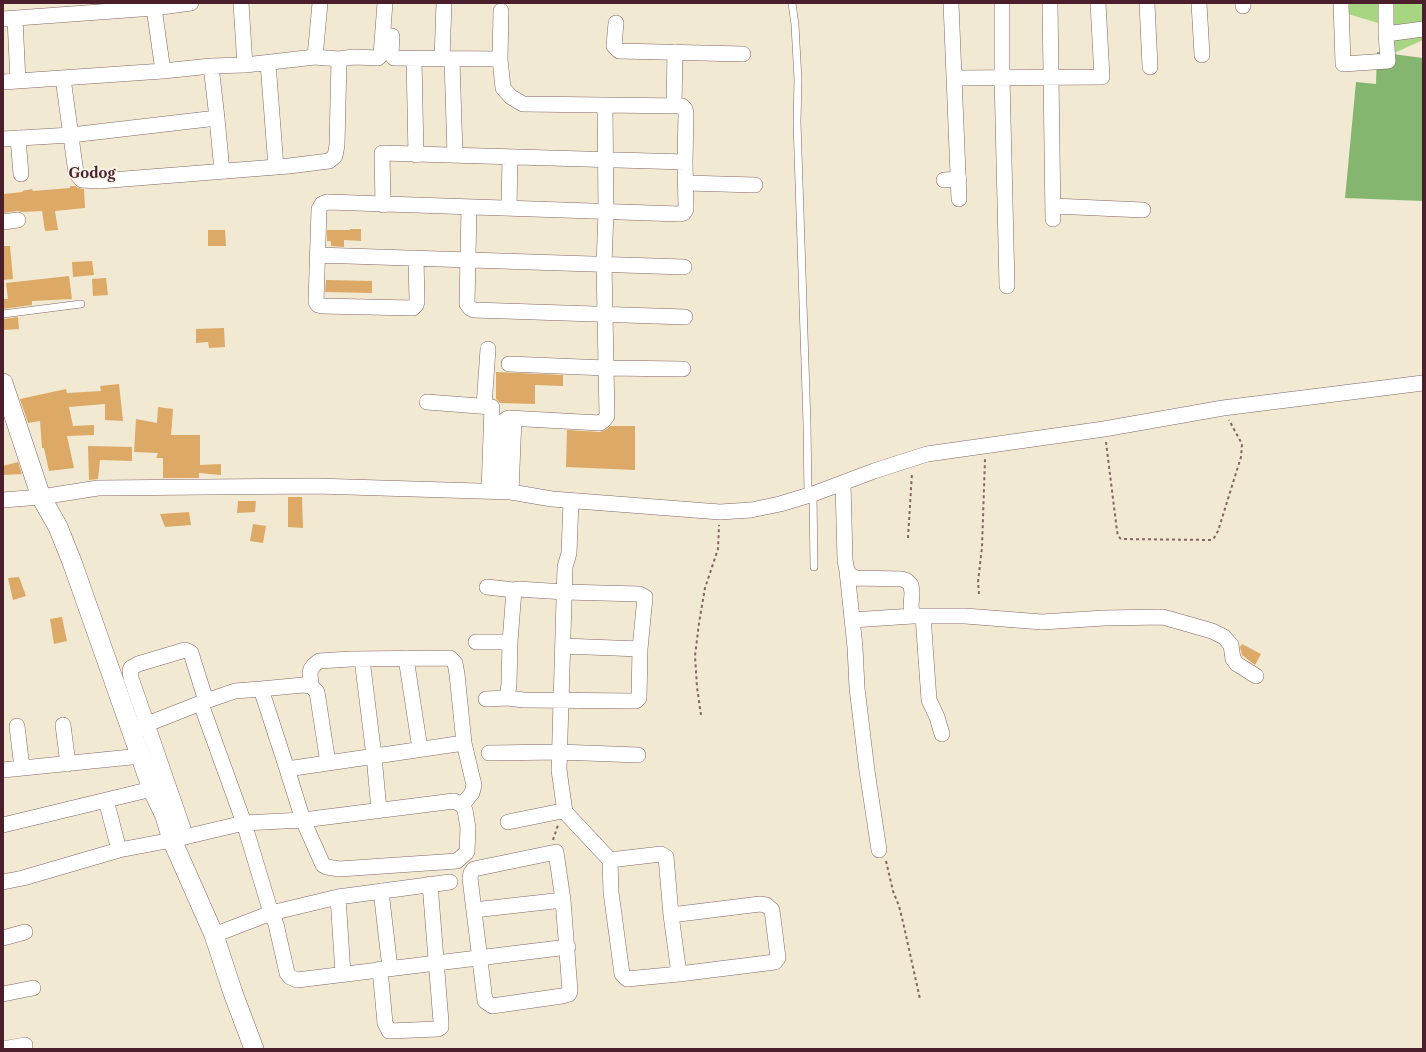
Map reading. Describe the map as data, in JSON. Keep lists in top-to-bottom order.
{
  "districts": ["Godog"]
}
